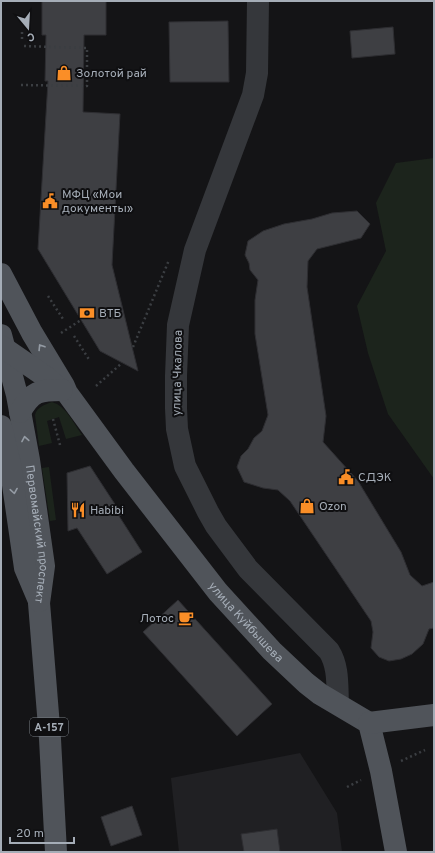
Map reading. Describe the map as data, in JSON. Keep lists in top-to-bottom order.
{
  "streets": {
    "main road": ["Первомайский проспект", "улица Куйбышева", "А-157"],
    "street": ["улица Чкалова"]
  },
  "crossings": [
    ["улица Чкалова", "улица Куйбышева"],
    ["Первомайский проспект", "улица Куйбышева"],
    ["Первомайский проспект", "А-157"]
  ],
  "places": {
    "shop": ["Золотой рай", "Ozon"],
    "public building": ["МФЦ «Мои документы»", "СДЭК"],
    "bank": ["ВТБ"],
    "restaurant": ["Habibi"],
    "cafe": ["Лотос"]
  },
  "scale_bar": "20 m",
  "north": "bottom"
}
